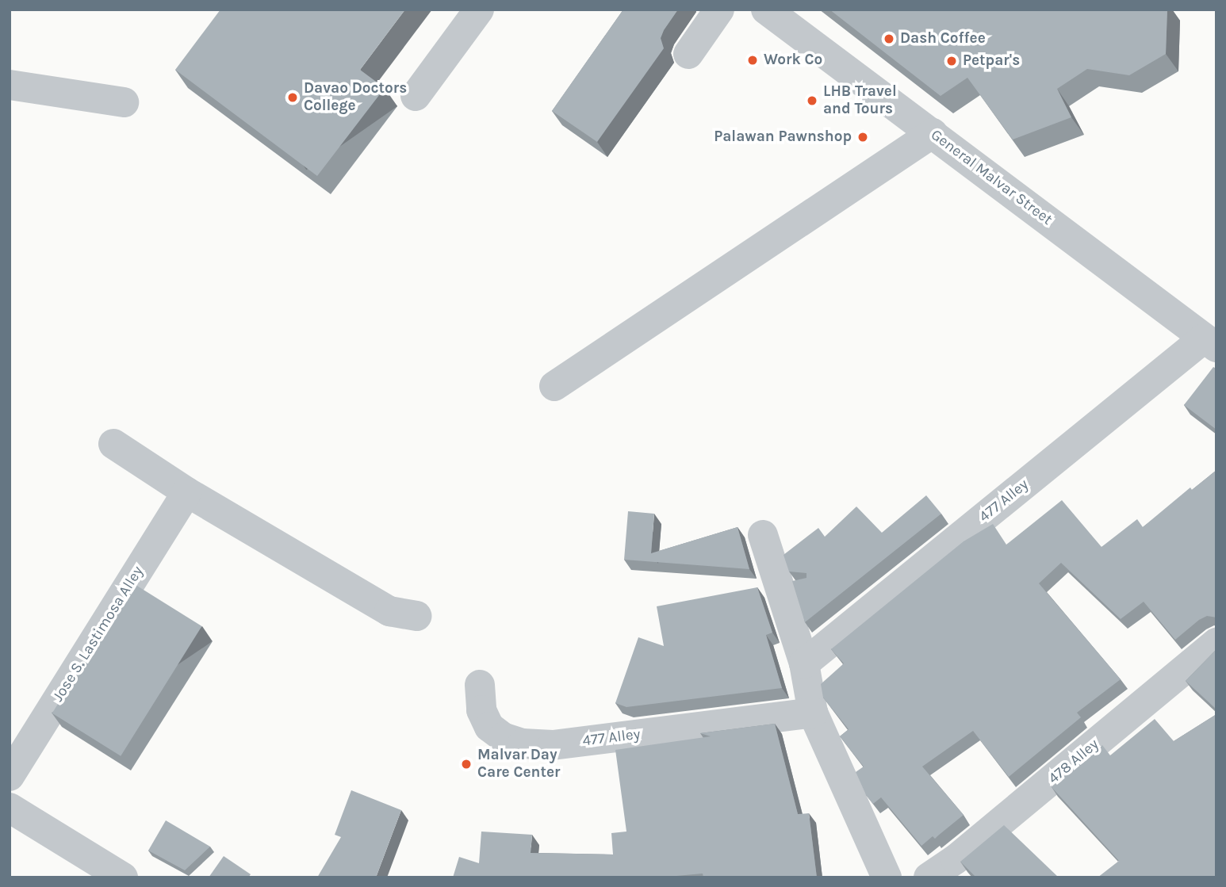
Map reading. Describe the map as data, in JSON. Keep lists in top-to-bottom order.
{
  "streets": {
    "street": [
      "General Malvar Street",
      "477 Alley",
      "Jose S. Lastimosa Alley",
      "478 Alley"
    ]
  },
  "crossings": [
    ["General Malvar Street", "477 Alley"]
  ],
  "places": [
    "Dash Coffee",
    "Work Co",
    "Petpar's",
    "Davao Doctors College",
    "LHB Travel and Tours",
    "Palawan Pawnshop",
    "Malvar Day Care Center"
  ]
}
